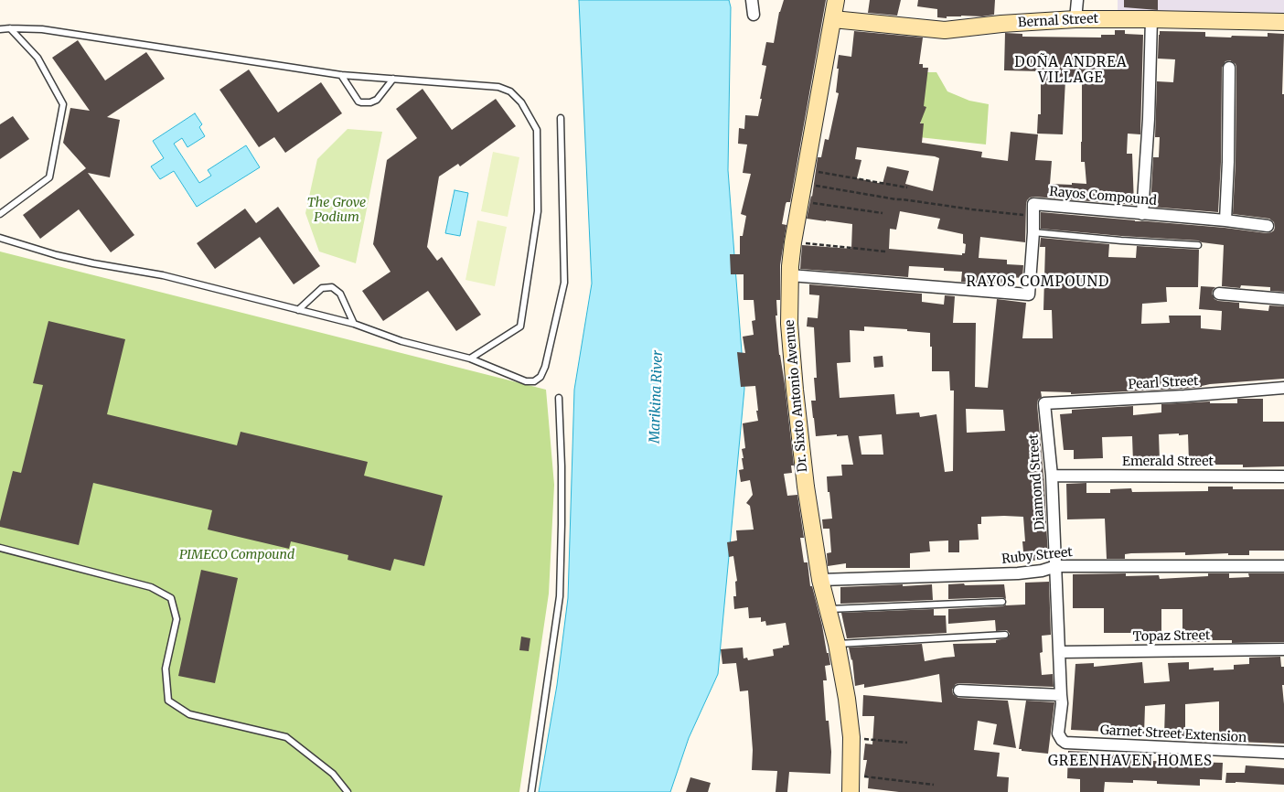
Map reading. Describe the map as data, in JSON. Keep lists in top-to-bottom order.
{
  "streets": {
    "main road": ["Bernal Street", "Dr. Sixto Antonio Avenue"],
    "street": [
      "Rayos Compound",
      "Pearl Street",
      "Emerald Street",
      "Diamond Street",
      "Ruby Street",
      "Topaz Street",
      "Garnet Street Extension"
    ]
  },
  "crossings": [
    ["Bernal Street", "Dr. Sixto Antonio Avenue"],
    ["Rayos Compound", "Dr. Sixto Antonio Avenue"],
    ["Pearl Street", "Diamond Street"],
    ["Dr. Sixto Antonio Avenue", "Ruby Street"],
    ["Emerald Street", "Diamond Street"],
    ["Diamond Street", "Ruby Street"],
    ["Diamond Street", "Topaz Street"],
    ["Diamond Street", "Garnet Street Extension"]
  ],
  "districts": ["DOÑA ANDREA VILLAGE", "RAYOS COMPOUND", "GREENHAVEN HOMES"],
  "water": ["Marikina River"],
  "parks": ["The Grove Podium", "PIMECO Compound"]
}
